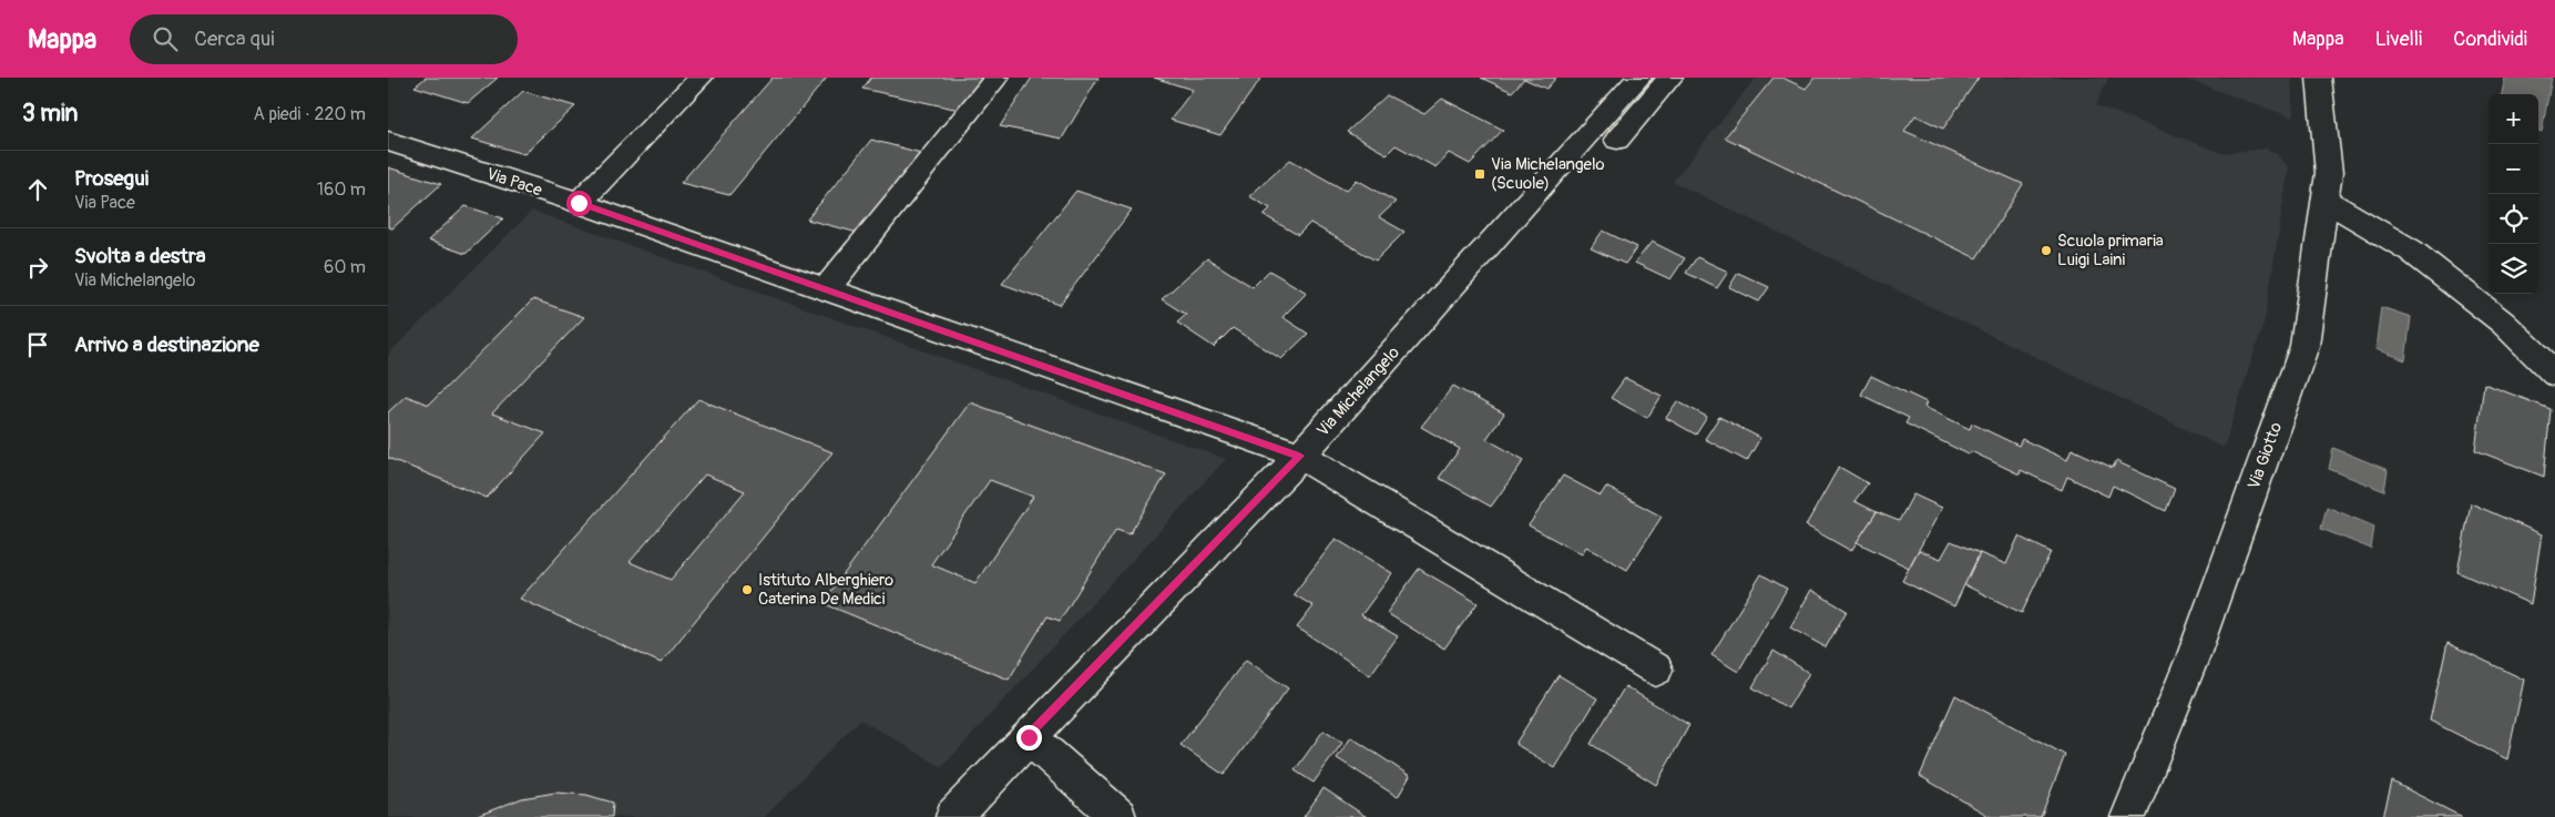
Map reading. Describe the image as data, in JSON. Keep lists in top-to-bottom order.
{
  "streets": {
    "street": ["Via Pace", "Via Michelangelo", "Via Giotto"]
  },
  "crossings": [
    ["Via Pace", "Via Michelangelo"]
  ],
  "places": {
    "transit": ["Via Michelangelo (Scuole)"],
    "other": ["Scuola primaria Luigi Laini", "Istituto Alberghiero Caterina De Medici"]
  },
  "page": {
    "header": "Mappa",
    "search": "Cerca qui",
    "nav": ["Mappa", "Livelli", "Condividi"],
    "heading": ["3 min", "A piedi · 220 m"],
    "map_buttons": ["+", "−"],
    "list": [
      ["Prosegui", "Via Pace", "160 m"],
      ["Svolta a destra", "Via Michelangelo", "60 m"],
      "Arrivo a destinazione"
    ]
  }
}
